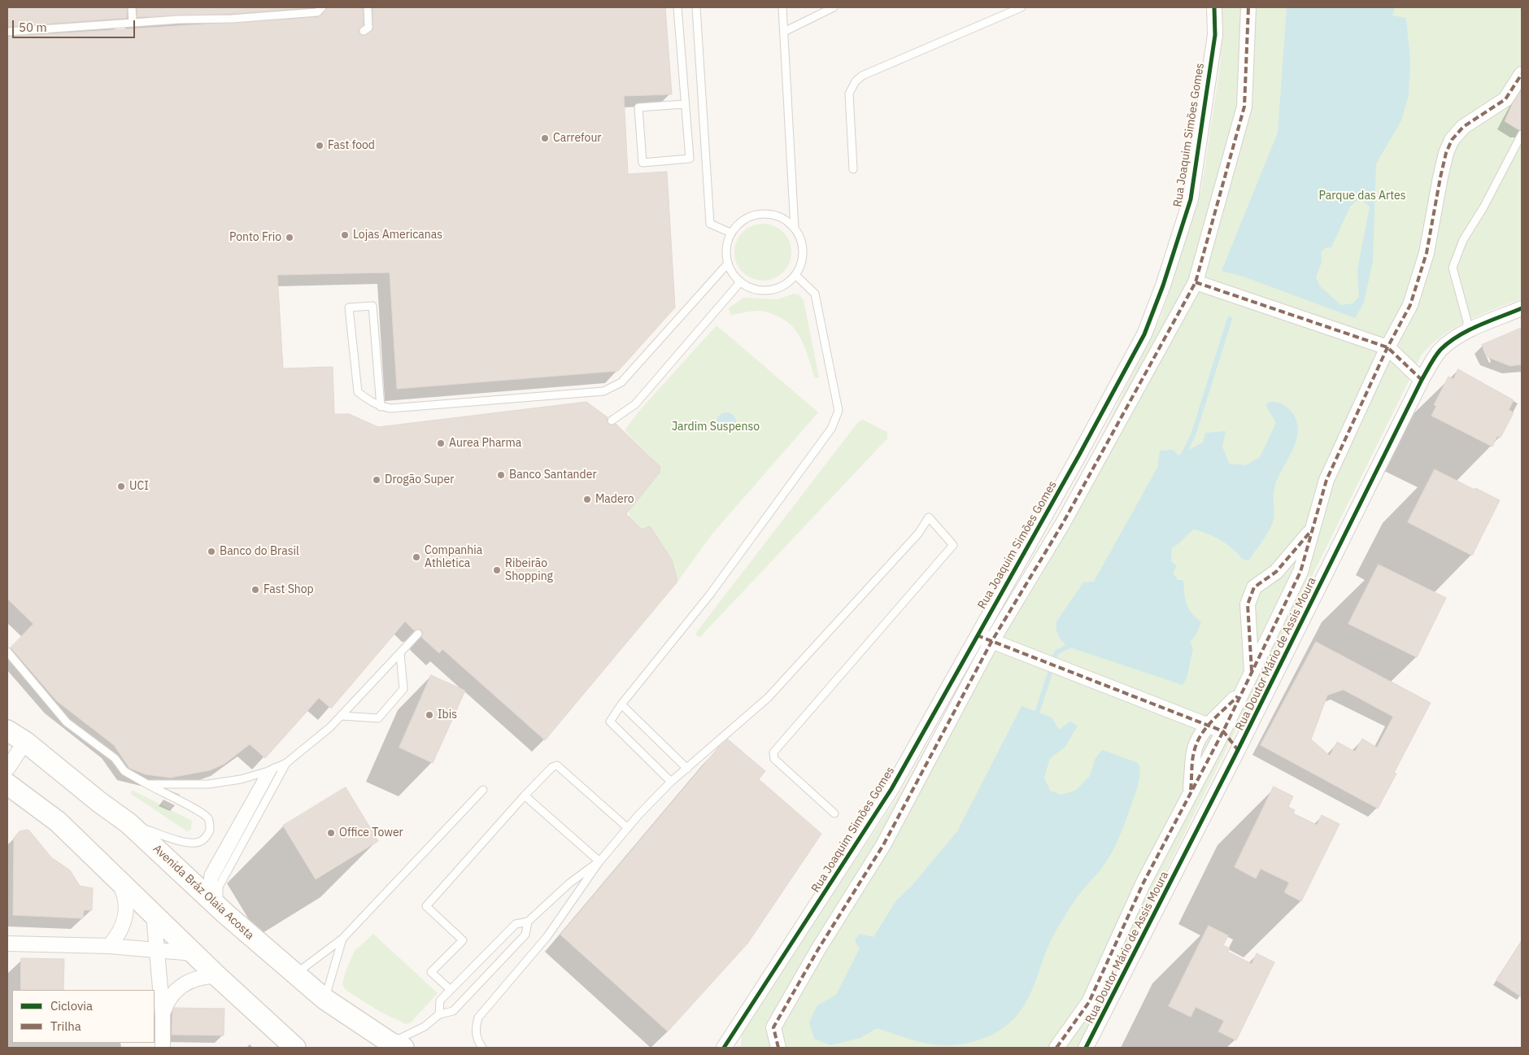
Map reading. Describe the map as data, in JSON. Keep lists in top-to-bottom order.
{
  "streets": {
    "street": ["Rua Joaquim Simões Gomes", "Rua Doutor Mário de Assis Moura", "Avenida Bráz Olaia Acosta"]
  },
  "parks": ["Parque das Artes", "Jardim Suspenso"],
  "places": [
    "Carrefour",
    "Fast food",
    "Lojas Americanas",
    "Ponto Frio",
    "Aurea Pharma",
    "Banco Santander",
    "Drogão Super",
    "UCI",
    "Madero",
    "Banco do Brasil",
    "Companhia Athletica",
    "Ribeirão Shopping",
    "Fast Shop",
    "Ibis",
    "Office Tower"
  ],
  "legend": ["Ciclovia", "Trilha"],
  "scale_bar": "50 m"
}
